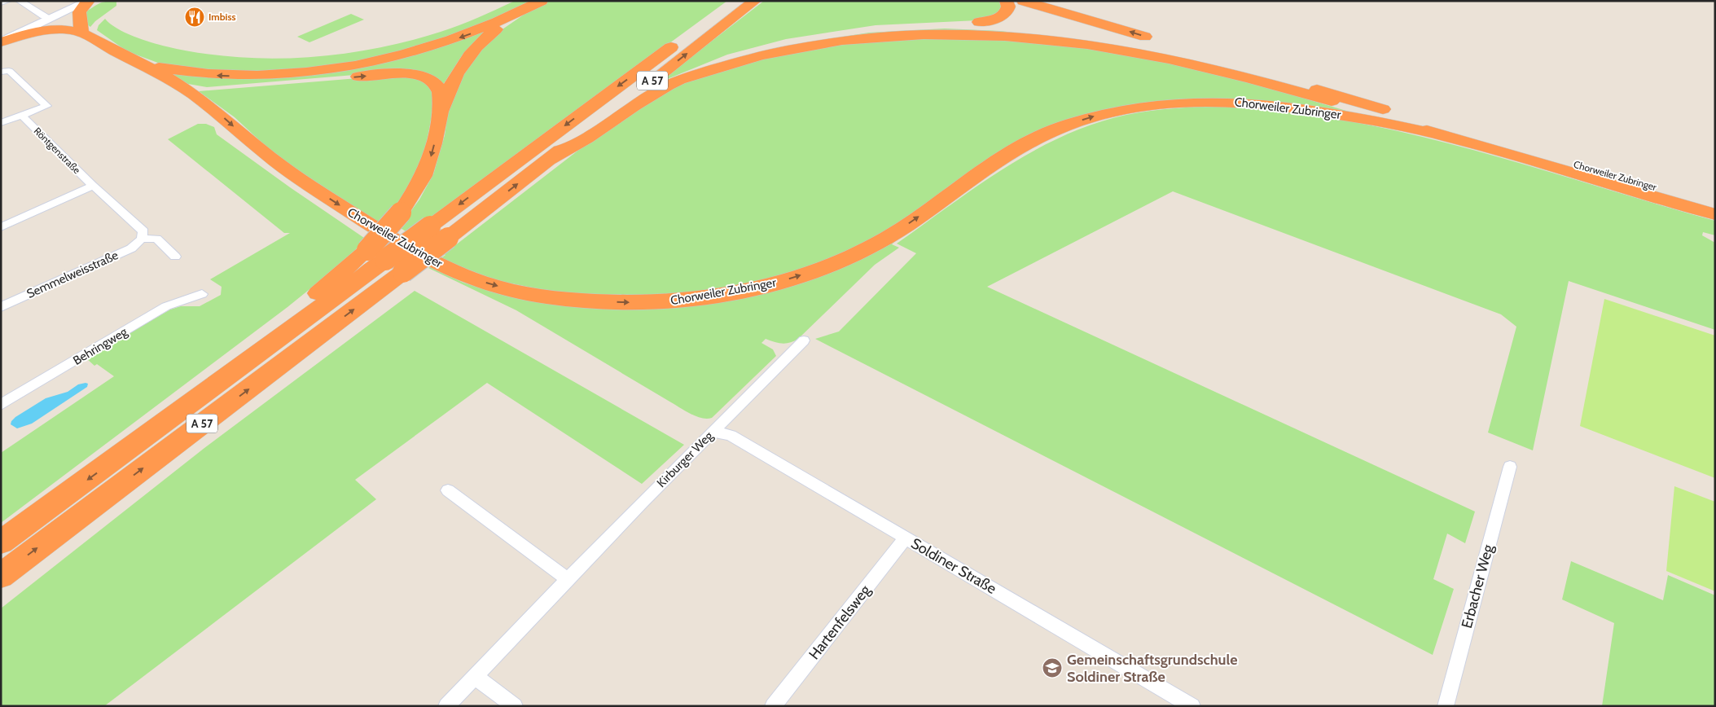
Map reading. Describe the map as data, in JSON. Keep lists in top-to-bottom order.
{
  "streets": {
    "highway": ["A 57", "Chorweiler Zubringer"],
    "street": [
      "Röntgenstraße",
      "Semmelweisstraße",
      "Behringweg",
      "Kirburger Weg",
      "Soldiner Straße",
      "Erbacher Weg",
      "Hartenfelsweg"
    ]
  },
  "crossings": [
    ["Kirburger Weg", "Soldiner Straße"],
    ["Soldiner Straße", "Hartenfelsweg"]
  ],
  "places": {
    "restaurant": ["Imbiss"],
    "school or university": ["Gemeinschaftsgrundschule Soldiner Straße"]
  }
}
